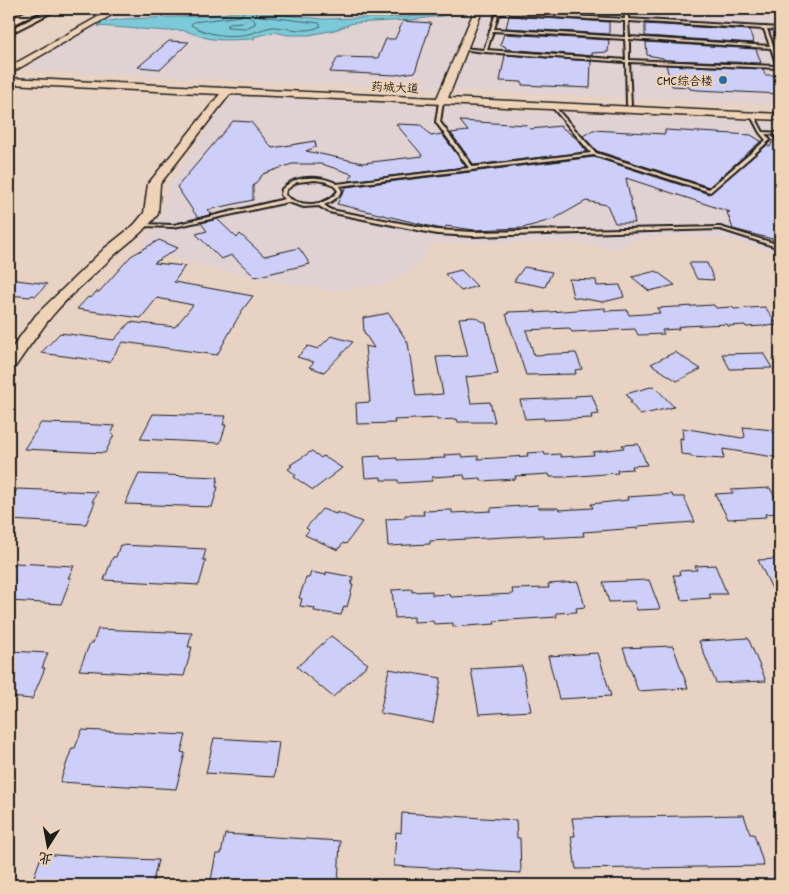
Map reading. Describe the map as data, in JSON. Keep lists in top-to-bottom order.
{
  "streets": {
    "main road": ["药城大道"]
  },
  "places": ["CMC综合楼"],
  "north": "bottom"
}
